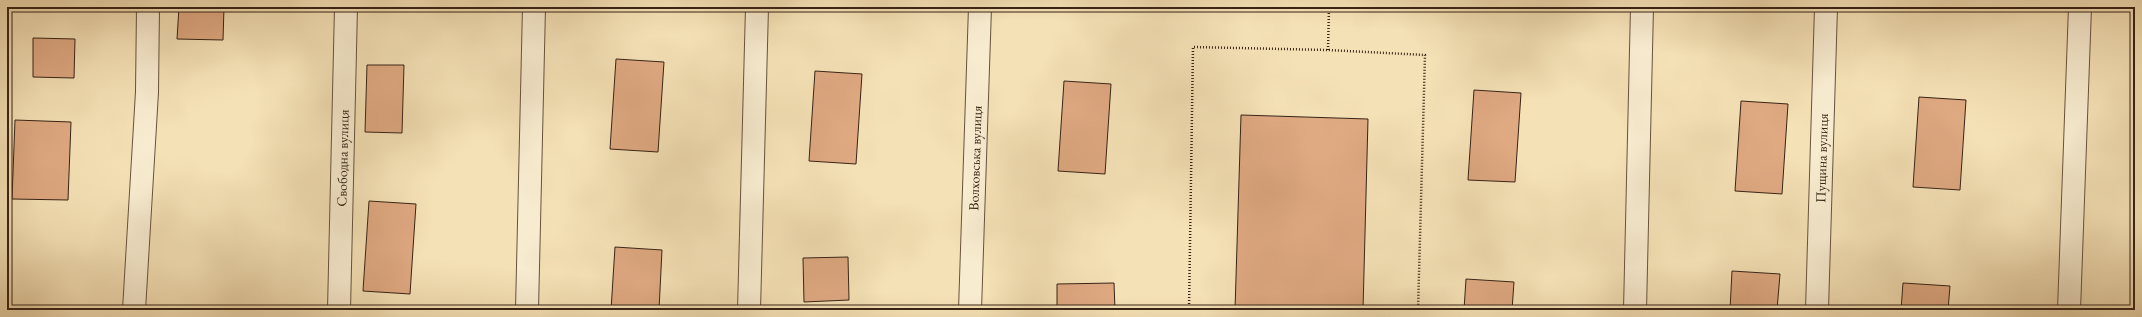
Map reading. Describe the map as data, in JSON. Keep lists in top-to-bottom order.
{
  "streets": {
    "street": ["Свободна вулиця", "Волховська вулиця", "Пущина вулиця"]
  }
}
